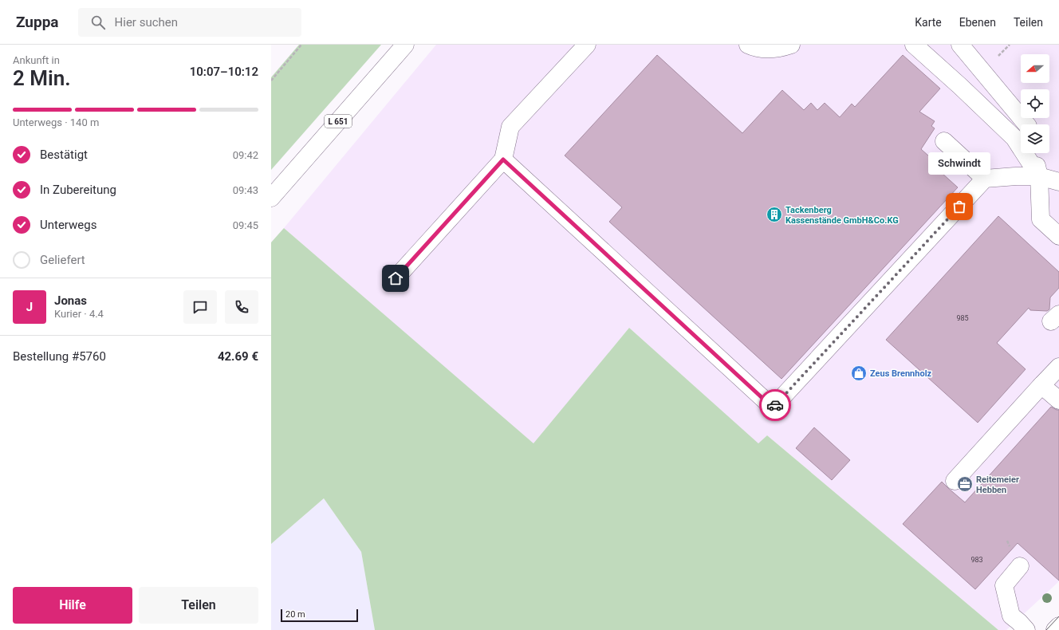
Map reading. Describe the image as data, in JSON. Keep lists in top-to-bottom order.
{
  "streets": {
    "main road": ["L 651"]
  },
  "places": {
    "other": ["Schwindt"],
    "building": ["Tackenberg Kassenstände GmbH&Co.KG"],
    "shop": ["Zeus Brennholz"],
    "office": ["Reitemeier Hebben"]
  },
  "house_numbers": ["985", "983"],
  "scale_bar": "20 m",
  "north": "left",
  "page": {
    "header": "Zuppa",
    "search": "Hier suchen",
    "nav": ["Karte", "Ebenen", "Teilen"],
    "heading": ["2 Min.", "Ankunft in", "10:07–10:12"],
    "panel": [
      "Jonas",
      "Kurier · 4.4",
      "Bestellung #5760",
      "42.69 €"
    ],
    "bar": "Unterwegs · 140 m",
    "list": [
      ["Bestätigt", "09:42"],
      ["In Zubereitung", "09:43"],
      ["Unterwegs", "09:45"],
      "Geliefert"
    ],
    "bubble": "Schwindt",
    "round": "J",
    "buttons": ["Hilfe", "Teilen"],
    "scale": "20 m"
  }
}
